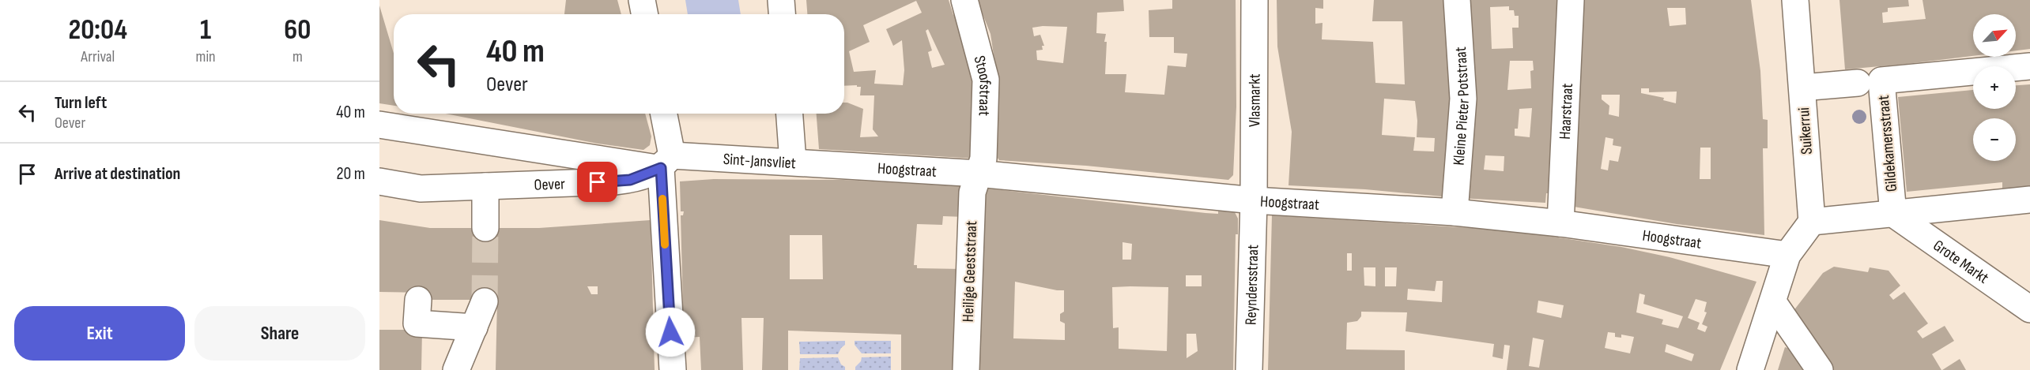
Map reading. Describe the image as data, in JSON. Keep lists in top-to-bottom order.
{
  "streets": {
    "street": [
      "Stoofstraat",
      "Vlasmarkt",
      "Kleine Pieter Potstraat",
      "Haarstraat",
      "Suikerrui",
      "Gildekamersstraat",
      "Sint-Jansvliet",
      "Hoogstraat",
      "Oever",
      "Grote Markt",
      "Heilige Geeststraat",
      "Reyndersstraat"
    ]
  },
  "crossings": [
    ["Stoofstraat", "Hoogstraat"],
    ["Stoofstraat", "Heilige Geeststraat"],
    ["Vlasmarkt", "Hoogstraat"],
    ["Vlasmarkt", "Reyndersstraat"],
    ["Kleine Pieter Potstraat", "Hoogstraat"],
    ["Haarstraat", "Hoogstraat"],
    ["Gildekamersstraat", "Grote Markt"],
    ["Sint-Jansvliet", "Hoogstraat"],
    ["Sint-Jansvliet", "Oever"],
    ["Hoogstraat", "Heilige Geeststraat"],
    ["Hoogstraat", "Reyndersstraat"]
  ],
  "north": "top right",
  "page": {
    "eta": [
      "20:04",
      "Arrival",
      "1",
      "min",
      "60",
      "m"
    ],
    "map_buttons": ["+", "−"],
    "turn": ["40 m", "Oever"],
    "list": [
      {
        "name": "Turn left",
        "note": "Oever",
        "value": "40 m"
      },
      {
        "name": "Arrive at destination",
        "value": "20 m"
      }
    ],
    "buttons": ["Exit", "Share"]
  }
}
